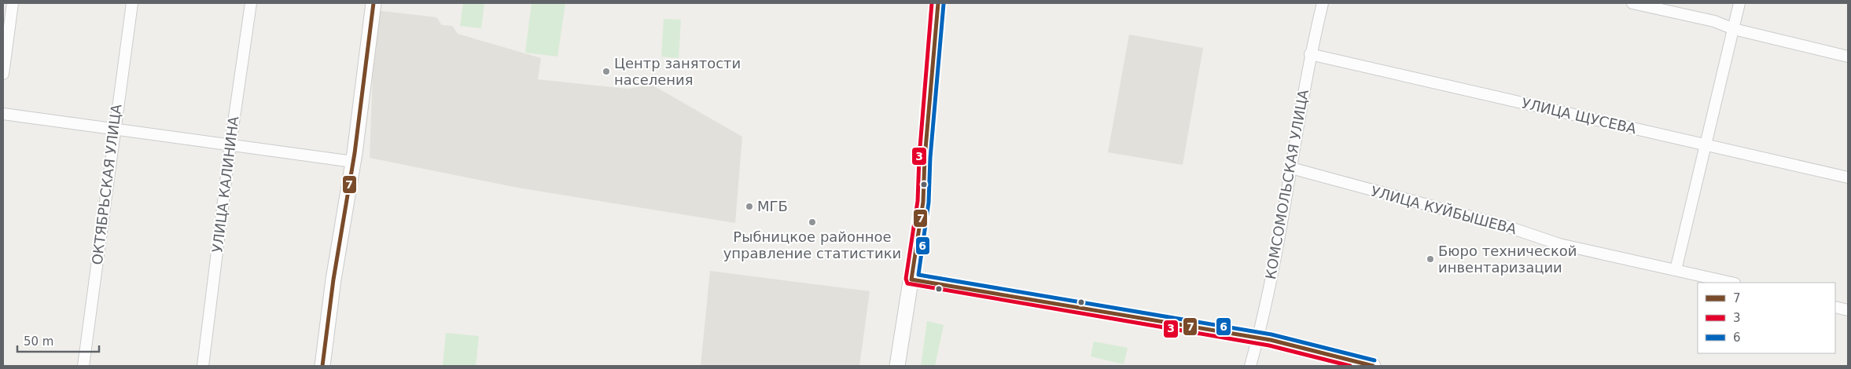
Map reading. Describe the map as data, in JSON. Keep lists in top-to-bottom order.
{
  "streets": {
    "street": [
      "УЛИЦА ЩУСЕВА",
      "ОКТЯБРЬСКАЯ УЛИЦА",
      "УЛИЦА КАЛИНИНА",
      "КОМСОМОЛЬСКАЯ УЛИЦА",
      "УЛИЦА КУЙБЫШЕВА"
    ]
  },
  "crossings": [
    ["УЛИЦА ЩУСЕВА", "КОМСОМОЛЬСКАЯ УЛИЦА"],
    ["КОМСОМОЛЬСКАЯ УЛИЦА", "УЛИЦА КУЙБЫШЕВА"]
  ],
  "places": [
    "Центр занятости населения",
    "МГБ",
    "Рыбницкое районное управление статистики",
    "Бюро технической инвентаризации"
  ],
  "lines": ["transit line 7", "transit line 3", "transit line 6"],
  "legend": ["7", "3", "6"],
  "scale_bar": "50 m"
}
